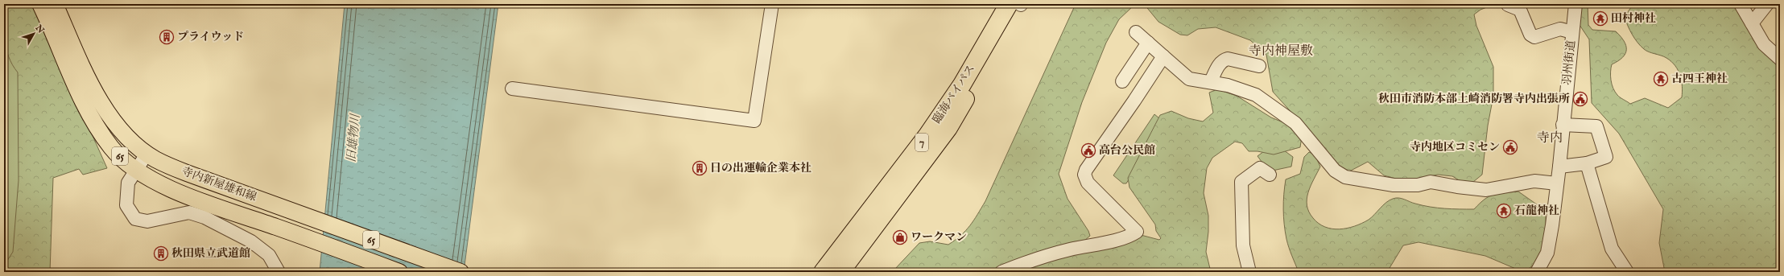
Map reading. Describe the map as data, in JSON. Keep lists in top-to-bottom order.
{
  "streets": {
    "highway": ["臨海バイパス", "7"],
    "main road": ["65", "寺内新屋雄和線"],
    "street": ["羽州街道"]
  },
  "districts": ["寺内神屋敷", "寺内"],
  "water": ["旧雄物川"],
  "places": {
    "temple": ["田村神社", "古四王神社", "石龍神社"],
    "building": ["プライウッド", "日の出運輸企業本社", "秋田県立武道館"],
    "public building": ["秋田市消防本部土崎消防署寺内出張所", "寺内地区コミセン", "高台公民館"],
    "shop": ["ワークマン"]
  },
  "north": "top right"
}
